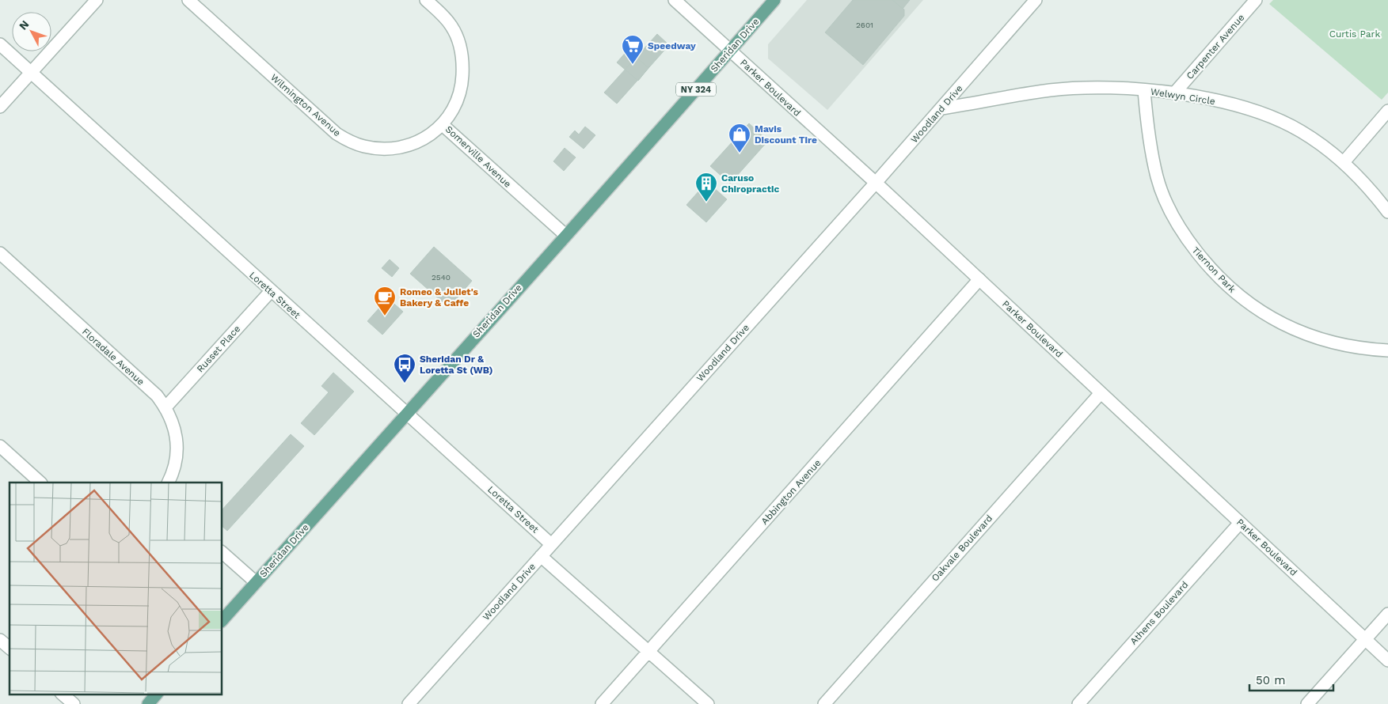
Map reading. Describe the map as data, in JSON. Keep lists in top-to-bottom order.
{
  "streets": {
    "main road": ["Sheridan Drive", "NY 324"],
    "street": [
      "Carpenter Avenue",
      "Parker Boulevard",
      "Welwyn Circle",
      "Wilmington Avenue",
      "Woodland Drive",
      "Somerville Avenue",
      "Tiernon Park",
      "Loretta Street",
      "Russet Place",
      "Floradale Avenue",
      "Abbington Avenue",
      "Oakvale Boulevard",
      "Athens Boulevard"
    ]
  },
  "crossings": [
    ["Sheridan Drive", "Parker Boulevard"],
    ["Sheridan Drive", "Somerville Avenue"],
    ["Sheridan Drive", "Loretta Street"],
    ["Carpenter Avenue", "Welwyn Circle"],
    ["Parker Boulevard", "Woodland Drive"],
    ["Parker Boulevard", "Abbington Avenue"],
    ["Parker Boulevard", "Oakvale Boulevard"],
    ["Parker Boulevard", "Athens Boulevard"],
    ["Welwyn Circle", "Woodland Drive"],
    ["Welwyn Circle", "Tiernon Park"],
    ["Wilmington Avenue", "Somerville Avenue"],
    ["Woodland Drive", "Loretta Street"],
    ["Loretta Street", "Russet Place"],
    ["Russet Place", "Floradale Avenue"]
  ],
  "parks": ["Curtis Park"],
  "places": {
    "supermarket": ["Speedway"],
    "shop": ["Mavis Discount Tire"],
    "building": ["Caruso Chiropractic"],
    "cafe": ["Romeo & Juliet's Bakery & Caffe"],
    "bus stop": ["Sheridan Dr & Loretta St (WB)"]
  },
  "house_numbers": ["2601", "2540"],
  "scale_bar": "50 m",
  "north": "top left"
}
